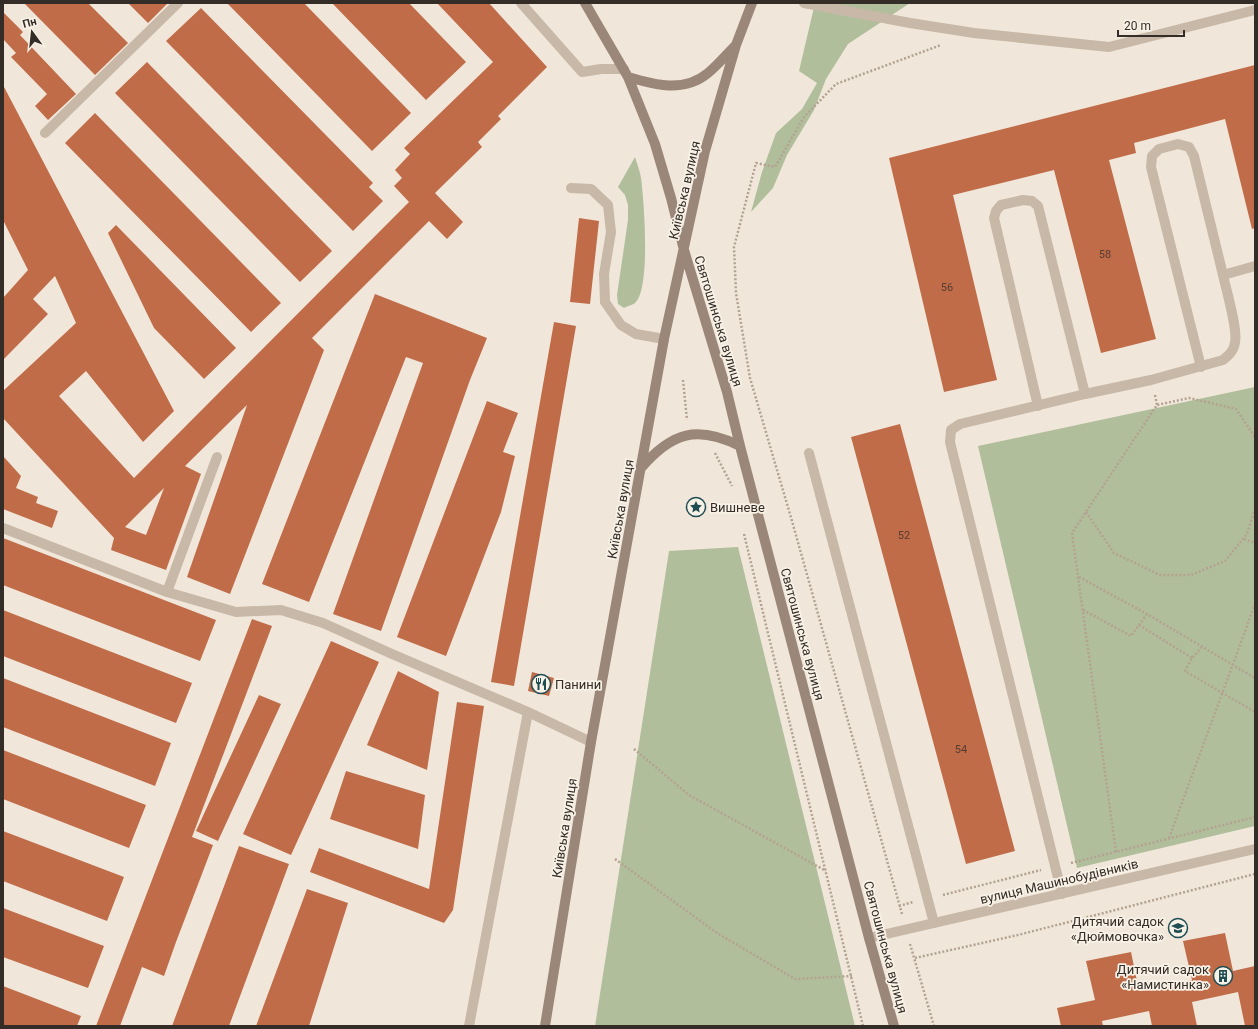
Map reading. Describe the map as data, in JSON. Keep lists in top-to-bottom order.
{
  "streets": {
    "main road": ["Київська вулиця", "Святошинська вулиця"],
    "street": ["вулиця Машинобудівників"]
  },
  "crossings": [
    ["Київська вулиця", "Святошинська вулиця"],
    ["Святошинська вулиця", "вулиця Машинобудівників"]
  ],
  "places": {
    "place": ["Вишневе"],
    "restaurant": ["Панини"],
    "school or university": ["Дитячий садок «Дюймовочка»"],
    "building": ["Дитячий садок «Намистинка»"]
  },
  "house_numbers": [
    "58",
    "56",
    "52",
    "54"
  ],
  "scale_bar": "20 m",
  "north": "top"
}
